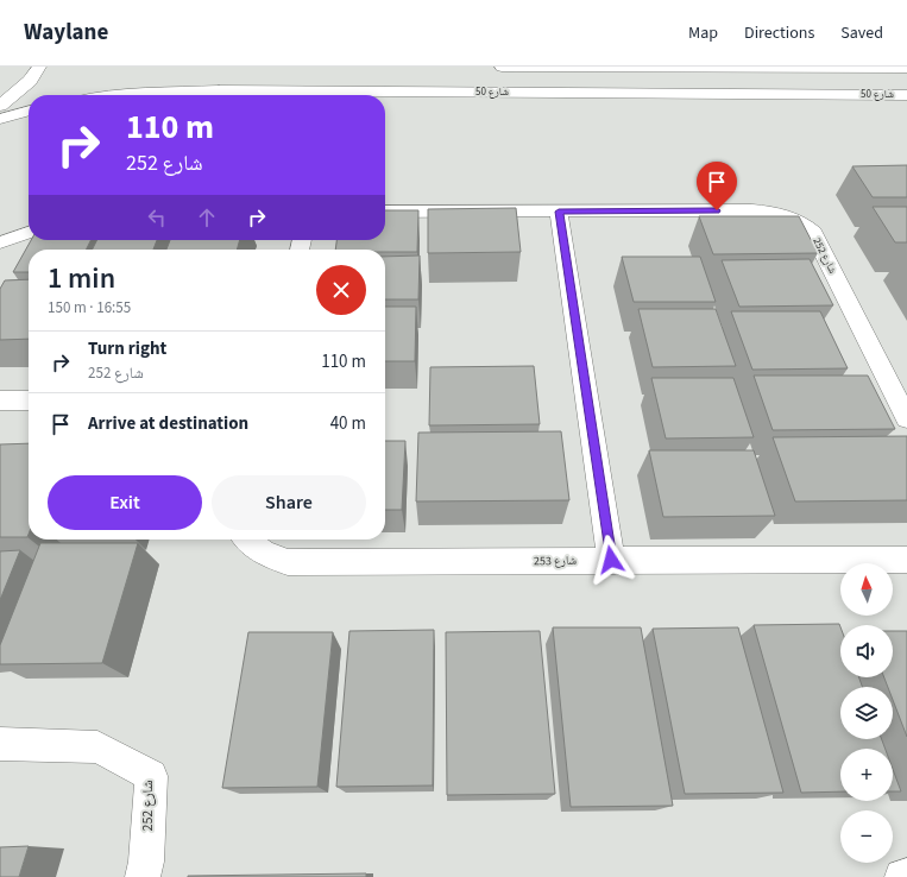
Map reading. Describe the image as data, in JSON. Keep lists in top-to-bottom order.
{
  "streets": {
    "main road": ["شارع 50"],
    "street": ["شارع 252", "شارع 253"]
  },
  "north": "top",
  "page": {
    "header": "Waylane",
    "nav": ["Map", "Directions", "Saved"],
    "turn": ["110 m", "شارع 252"],
    "heading": ["1 min", "150 m · 16:55"],
    "list": [
      {
        "name": "Turn right",
        "note": "شارع 252",
        "value": "110 m"
      },
      {
        "name": "Arrive at destination",
        "value": "40 m"
      }
    ],
    "buttons": ["Exit", "Share"],
    "map_buttons": ["+", "−"]
  }
}
